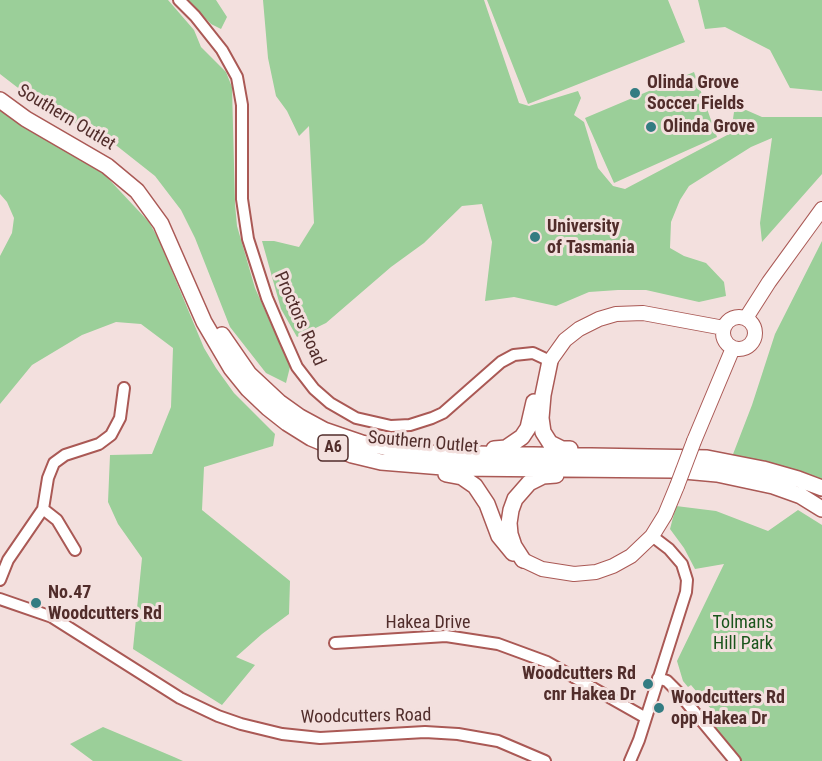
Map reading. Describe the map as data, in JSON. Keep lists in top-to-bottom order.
{
  "streets": {
    "highway": ["Southern Outlet", "A6"],
    "street": ["Proctors Road", "Hakea Drive", "Woodcutters Road"]
  },
  "parks": ["Tolmans Hill Park"],
  "places": [
    "Olinda Grove Soccer Fields",
    "Olinda Grove",
    "University of Tasmania",
    "No.47 Woodcutters Rd",
    "Woodcutters Rd cnr Hakea Dr",
    "Woodcutters Rd opp Hakea Dr"
  ]
}
